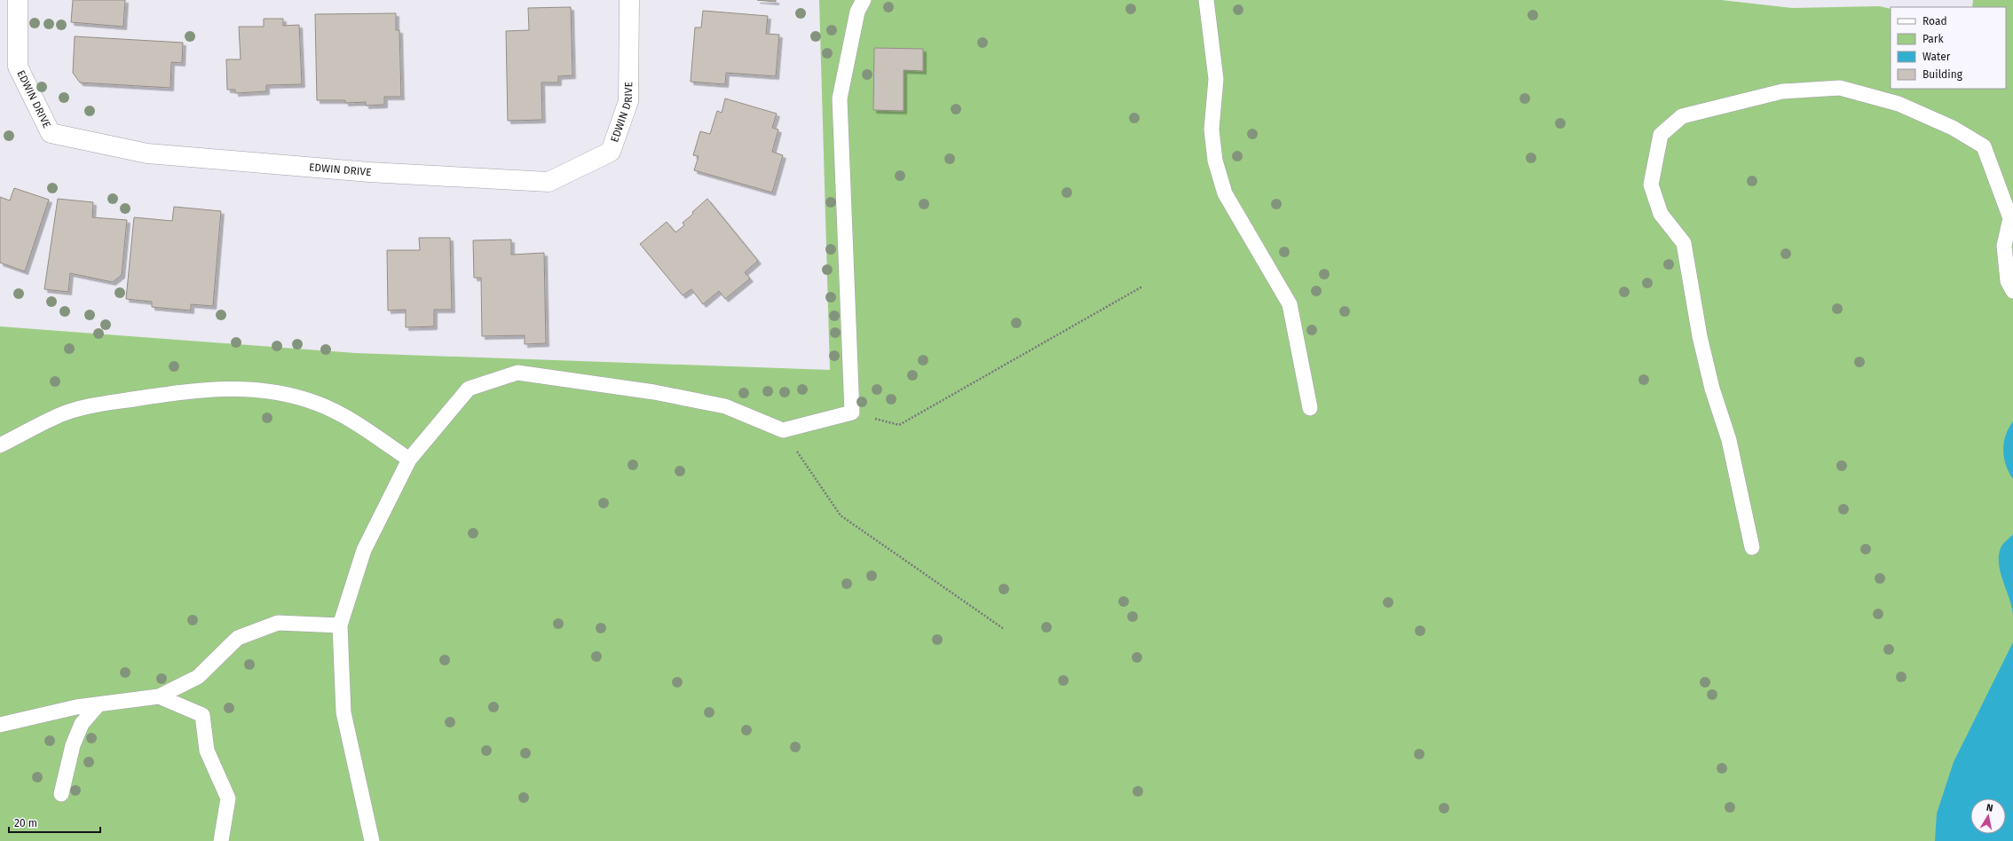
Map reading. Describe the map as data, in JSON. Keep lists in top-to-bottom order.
{
  "streets": {
    "street": ["EDWIN DRIVE"]
  },
  "legend": [
    "Road",
    "Park",
    "Water",
    "Building"
  ],
  "scale_bar": "20 m",
  "north": "top"
}
